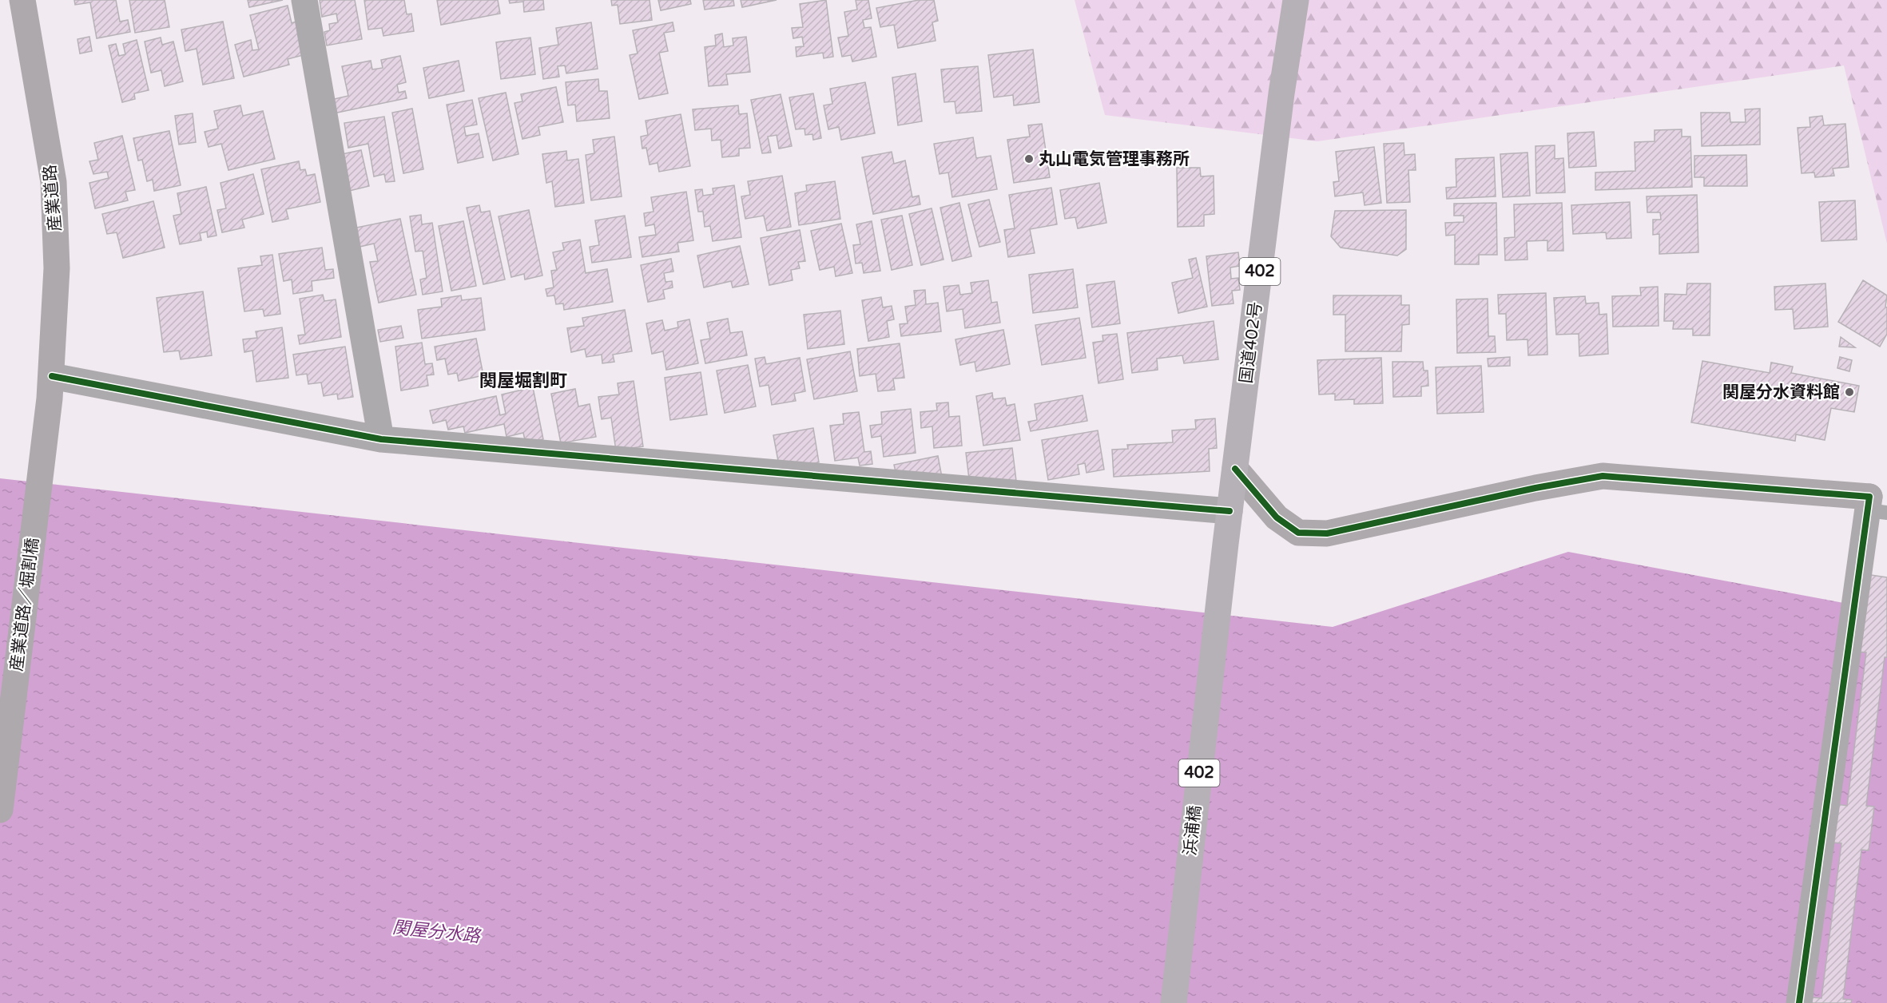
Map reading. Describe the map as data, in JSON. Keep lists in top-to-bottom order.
{
  "streets": {
    "highway": ["402", "国道402号", "浜浦橋"],
    "street": ["産業道路", "産業道路／堀割橋"]
  },
  "crossings": [
    ["産業道路", "産業道路／堀割橋"],
    ["国道402号", "浜浦橋"]
  ],
  "districts": ["関屋堀割町"],
  "water": ["関屋分水路"],
  "places": ["丸山電気管理事務所", "関屋分水資料館"]
}
